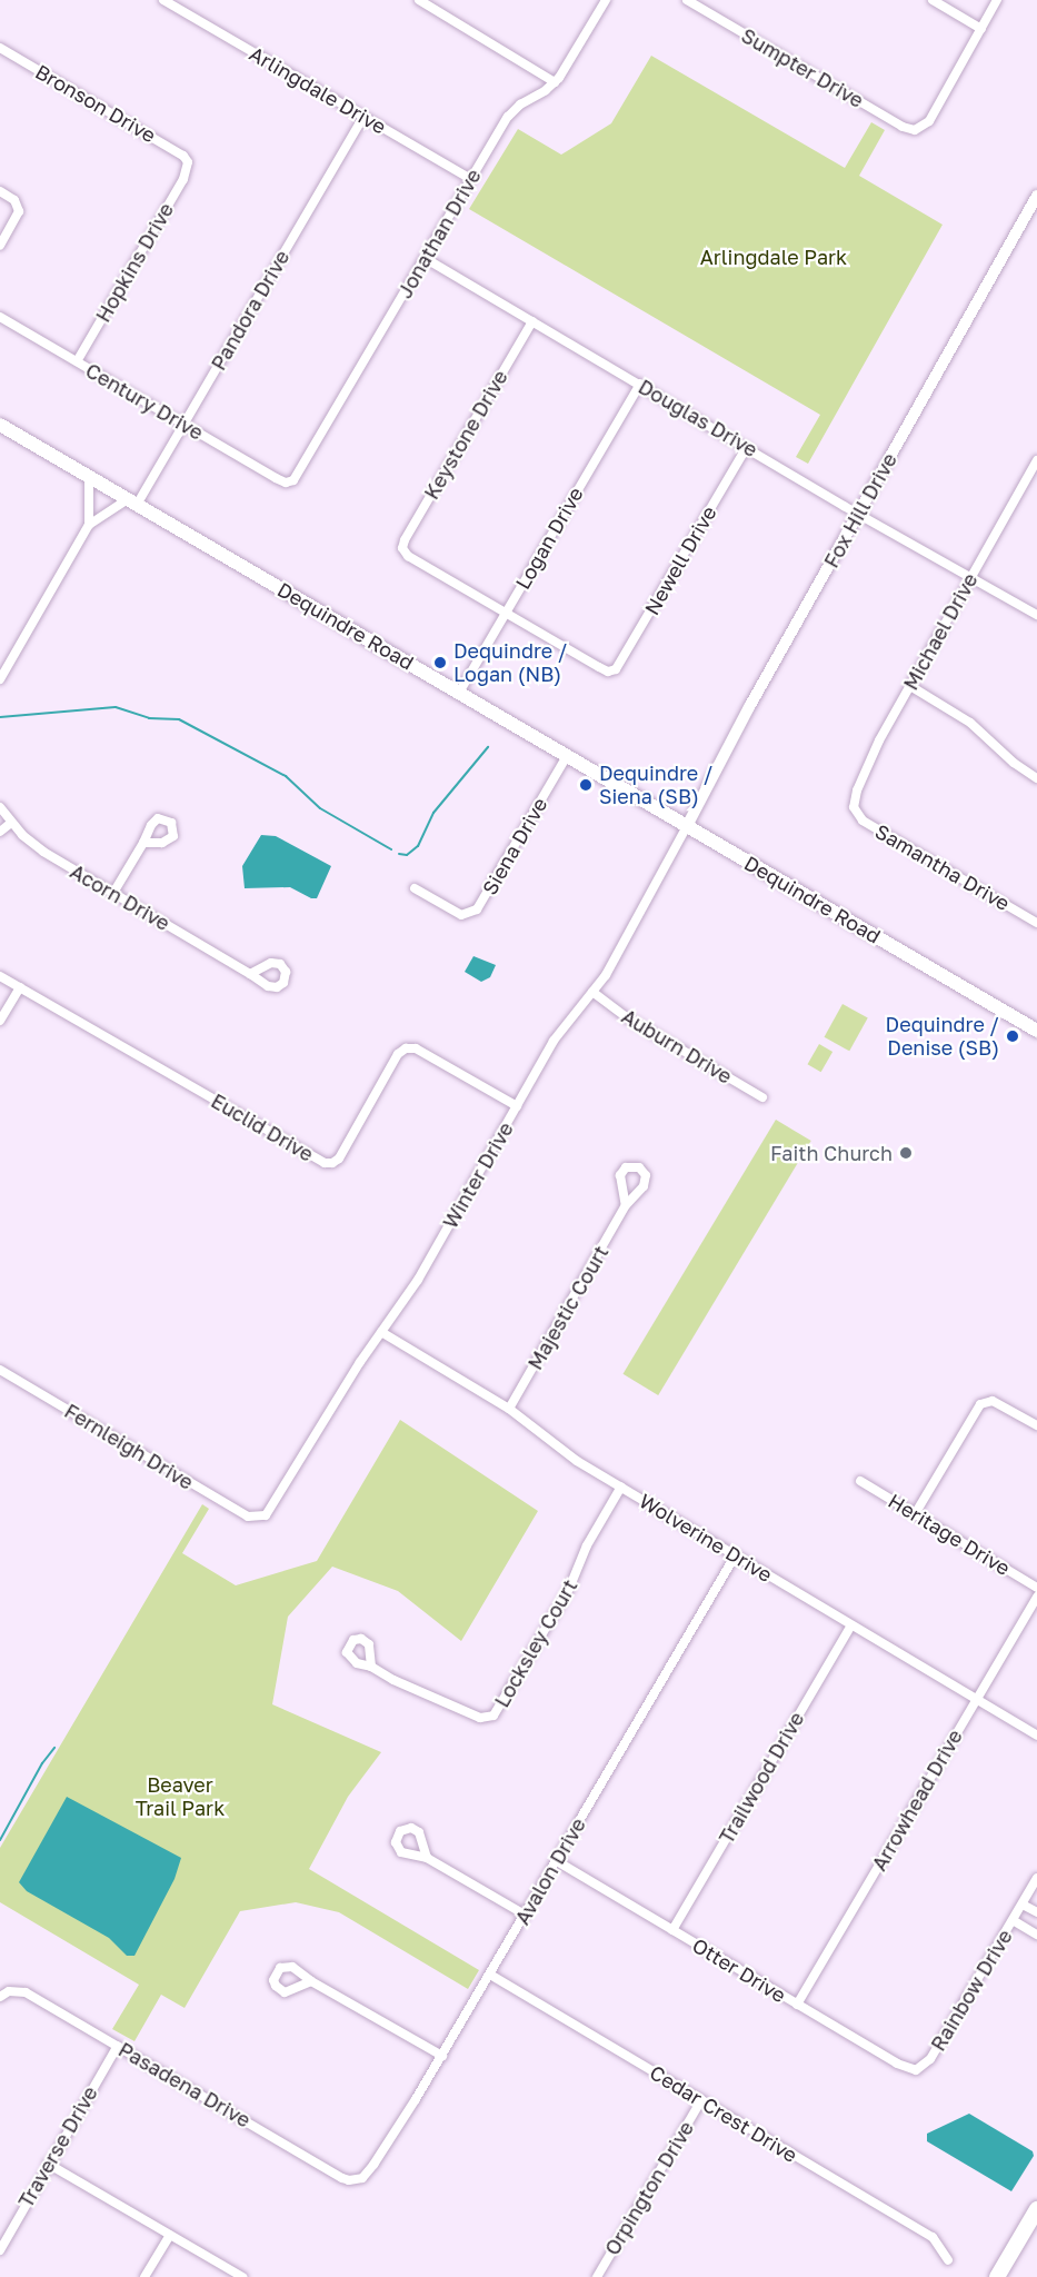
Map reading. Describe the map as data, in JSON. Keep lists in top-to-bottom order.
{
  "streets": {
    "main road": ["Dequindre Road"],
    "street": [
      "Sumpter Drive",
      "Arlingdale Drive",
      "Bronson Drive",
      "Jonathan Drive",
      "Hopkins Drive",
      "Pandora Drive",
      "Century Drive",
      "Douglas Drive",
      "Keystone Drive",
      "Fox Hill Drive",
      "Logan Drive",
      "Newell Drive",
      "Michael Drive",
      "Siena Drive",
      "Samantha Drive",
      "Acorn Drive",
      "Auburn Drive",
      "Euclid Drive",
      "Winter Drive",
      "Majestic Court",
      "Fernleigh Drive",
      "Heritage Drive",
      "Wolverine Drive",
      "Locksley Court",
      "Trailwood Drive",
      "Arrowhead Drive",
      "Avalon Drive",
      "Otter Drive",
      "Rainbow Drive",
      "Pasadena Drive",
      "Cedar Crest Drive",
      "Traverse Drive",
      "Orpington Drive"
    ]
  },
  "crossings": [
    ["Arlingdale Drive", "Jonathan Drive"],
    ["Arlingdale Drive", "Pandora Drive"],
    ["Bronson Drive", "Hopkins Drive"],
    ["Jonathan Drive", "Century Drive"],
    ["Jonathan Drive", "Douglas Drive"],
    ["Hopkins Drive", "Century Drive"],
    ["Pandora Drive", "Century Drive"],
    ["Pandora Drive", "Dequindre Road"],
    ["Douglas Drive", "Keystone Drive"],
    ["Douglas Drive", "Fox Hill Drive"],
    ["Douglas Drive", "Logan Drive"],
    ["Douglas Drive", "Newell Drive"],
    ["Douglas Drive", "Michael Drive"],
    ["Keystone Drive", "Logan Drive"],
    ["Keystone Drive", "Newell Drive"],
    ["Fox Hill Drive", "Dequindre Road"],
    ["Fox Hill Drive", "Winter Drive"],
    ["Logan Drive", "Newell Drive"],
    ["Logan Drive", "Dequindre Road"],
    ["Dequindre Road", "Siena Drive"],
    ["Dequindre Road", "Winter Drive"],
    ["Michael Drive", "Samantha Drive"],
    ["Auburn Drive", "Winter Drive"],
    ["Euclid Drive", "Winter Drive"],
    ["Winter Drive", "Fernleigh Drive"],
    ["Winter Drive", "Wolverine Drive"],
    ["Majestic Court", "Wolverine Drive"],
    ["Wolverine Drive", "Locksley Court"],
    ["Wolverine Drive", "Trailwood Drive"],
    ["Wolverine Drive", "Arrowhead Drive"],
    ["Wolverine Drive", "Avalon Drive"],
    ["Trailwood Drive", "Otter Drive"],
    ["Arrowhead Drive", "Otter Drive"],
    ["Avalon Drive", "Otter Drive"],
    ["Avalon Drive", "Pasadena Drive"],
    ["Avalon Drive", "Cedar Crest Drive"],
    ["Otter Drive", "Rainbow Drive"],
    ["Pasadena Drive", "Traverse Drive"],
    ["Cedar Crest Drive", "Orpington Drive"]
  ],
  "parks": ["Arlingdale Park", "Beaver Trail Park"],
  "places": [
    "Dequindre / Logan (NB)",
    "Dequindre / Siena (SB)",
    "Dequindre / Denise (SB)",
    "Faith Church"
  ]
}
